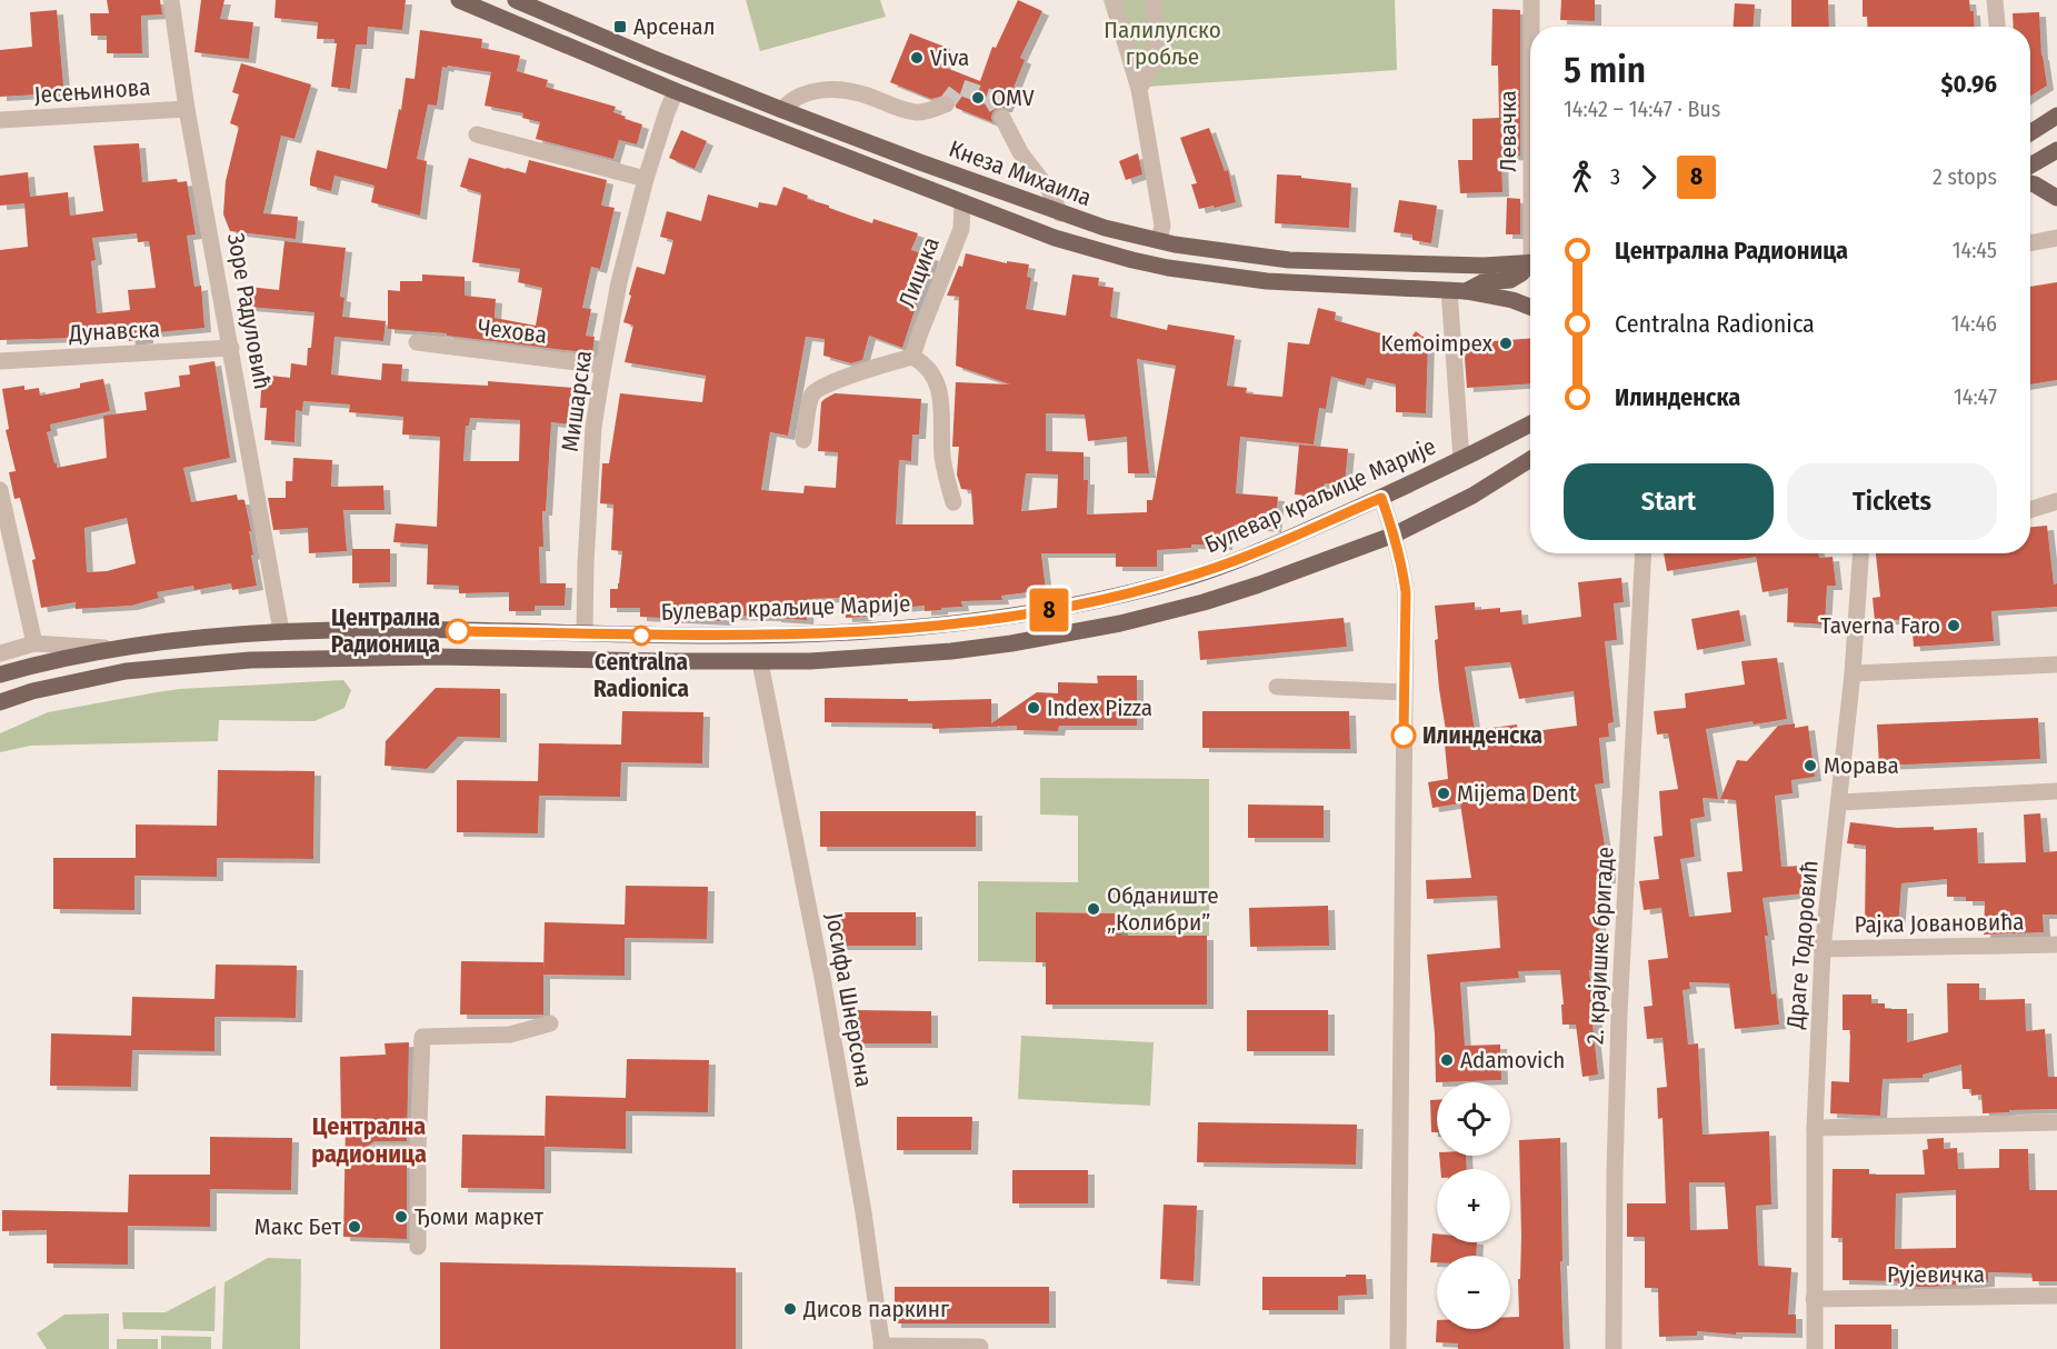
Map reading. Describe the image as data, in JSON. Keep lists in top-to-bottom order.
{
  "streets": {
    "main road": ["Кнеза Михаила", "Булевар краљице Марије"],
    "street": [
      "Јесењинова",
      "Левачка",
      "Лицика",
      "Зоре Радуловић",
      "Дунавска",
      "Чехова",
      "Мишарска",
      "Рајка Јовановића",
      "Драге Тодоровић",
      "2. крајишке бригаде",
      "Јосифа Шнерсона",
      "Рујевичка"
    ]
  },
  "crossings": [
    ["Јесењинова", "Зоре Радуловић"],
    ["Кнеза Михаила", "Лицика"],
    ["Кнеза Михаила", "Мишарска"],
    ["Зоре Радуловић", "Дунавска"],
    ["Зоре Радуловић", "Булевар краљице Марије"],
    ["Чехова", "Мишарска"],
    ["Мишарска", "Булевар краљице Марије"],
    ["Рајка Јовановића", "Драге Тодоровић"],
    ["Драге Тодоровић", "Рујевичка"]
  ],
  "districts": ["Централна радионица"],
  "parks": ["Палилулско гробље"],
  "places": {
    "transit": ["Арсенал"],
    "other": [
      "Viva",
      "OMV",
      "Kemoimpex",
      "Taverna Faro",
      "Централна Радионица",
      "Centralna Radionica",
      "Index Pizza",
      "Илинденска",
      "Морава",
      "Mijema Dent",
      "Обданиште „Колибри”",
      "Adamovich",
      "Ђоми маркет",
      "Макс Бет",
      "Дисов паркинг"
    ]
  },
  "lines": ["bus line 8"],
  "page": {
    "on_map": "8",
    "heading": ["5 min", "14:42 – 14:47 · Bus", "$0.96"],
    "legs": ["3", "8", "2 stops"],
    "list": [
      {
        "name": "Централна Радионица",
        "value": "14:45"
      },
      {
        "name": "Centralna Radionica",
        "value": "14:46"
      },
      {
        "name": "Илинденска",
        "value": "14:47"
      }
    ],
    "buttons": ["Start", "Tickets"],
    "map_buttons": ["+", "−"]
  }
}
